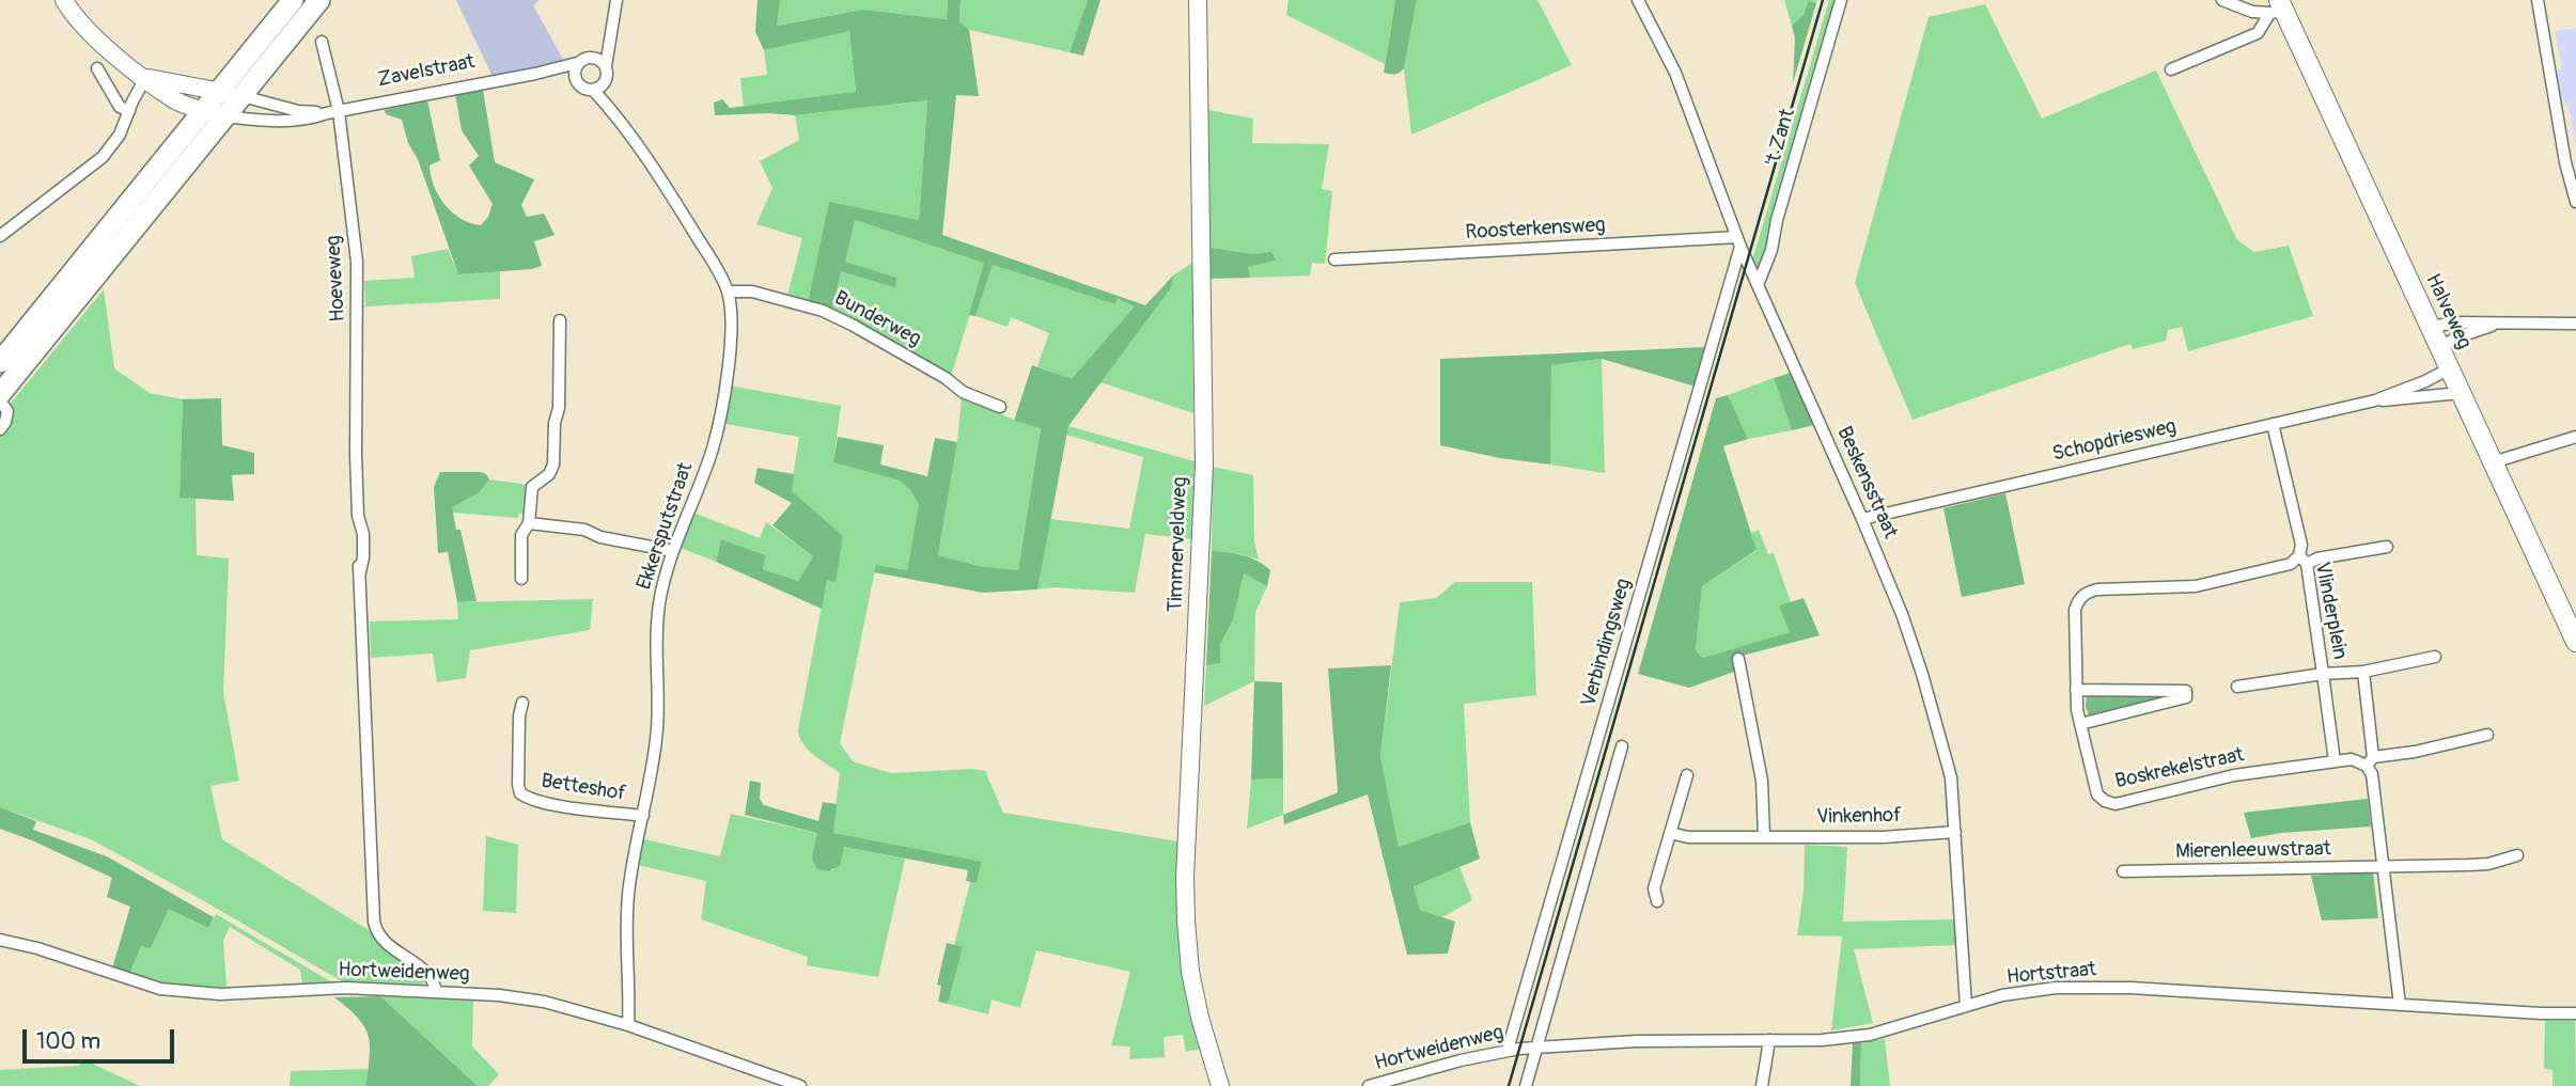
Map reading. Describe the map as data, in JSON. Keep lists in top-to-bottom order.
{
  "streets": {
    "main road": ["Halveweg"],
    "street": [
      "Zavelstraat",
      "'t Zant",
      "Roosterkensweg",
      "Hoeveweg",
      "Bunderweg",
      "Schopdriesweg",
      "Beskensstraat",
      "Ekkersputstraat",
      "Timmerveldweg",
      "Vlinderplein",
      "Verbindingsweg",
      "Boskrekelstraat",
      "Betteshof",
      "Vinkenhof",
      "Mierenleeuwstraat",
      "Hortweidenweg",
      "Hortstraat"
    ]
  },
  "crossings": [
    ["Zavelstraat", "Hoeveweg"],
    ["Zavelstraat", "Ekkersputstraat"],
    ["'t Zant", "Beskensstraat"],
    ["Roosterkensweg", "Beskensstraat"],
    ["Roosterkensweg", "Verbindingsweg"],
    ["Hoeveweg", "Hortweidenweg"],
    ["Halveweg", "Schopdriesweg"],
    ["Bunderweg", "Ekkersputstraat"],
    ["Schopdriesweg", "Beskensstraat"],
    ["Beskensstraat", "Verbindingsweg"],
    ["Beskensstraat", "Vinkenhof"],
    ["Beskensstraat", "Hortstraat"],
    ["Ekkersputstraat", "Betteshof"],
    ["Ekkersputstraat", "Hortweidenweg"],
    ["Vlinderplein", "Boskrekelstraat"],
    ["Verbindingsweg", "Hortweidenweg"],
    ["Verbindingsweg", "Hortstraat"],
    ["Hortweidenweg", "Hortstraat"]
  ],
  "scale_bar": "100 m"
}
